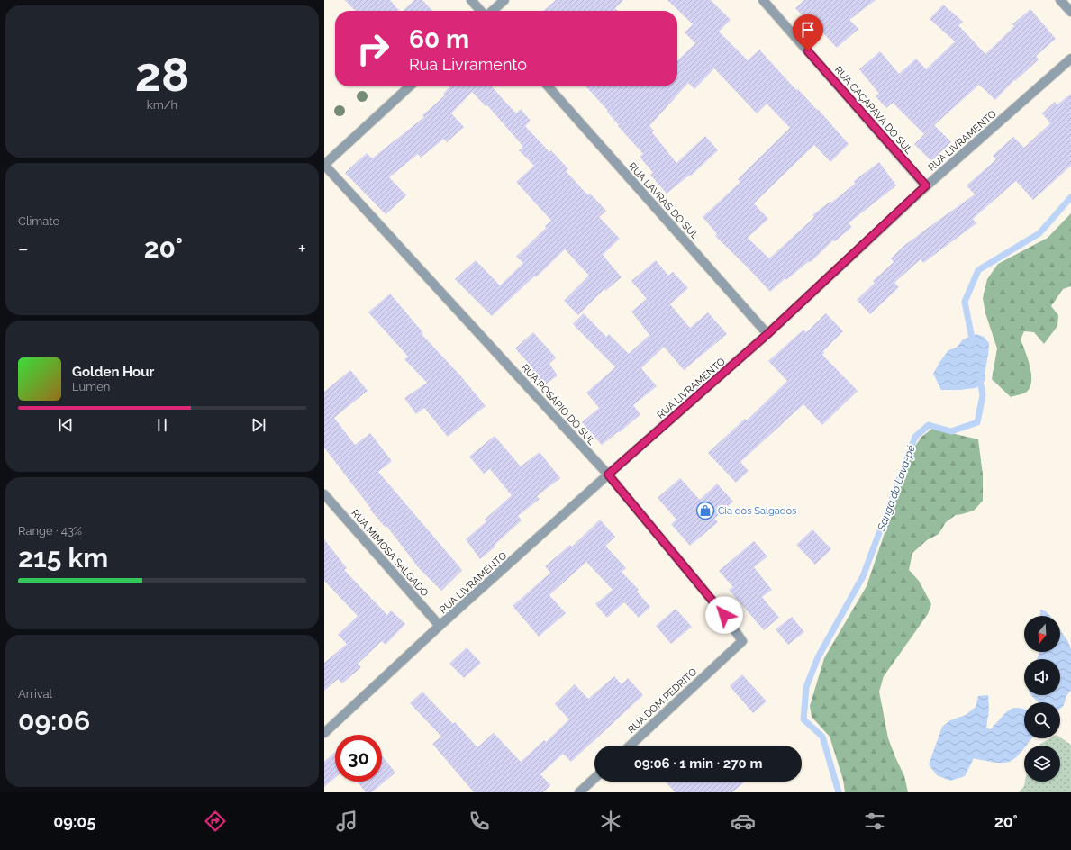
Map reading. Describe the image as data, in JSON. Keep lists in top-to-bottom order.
{
  "streets": {
    "street": [
      "RUA CAÇAPAVA DO SUL",
      "RUA LIVRAMENTO",
      "RUA LAVRAS DO SUL",
      "RUA ROSÁRIO DO SUL",
      "RUA MIMOSA SALGADO",
      "RUA DOM PEDRITO"
    ]
  },
  "crossings": [
    ["RUA CAÇAPAVA DO SUL", "RUA LIVRAMENTO"],
    ["RUA LIVRAMENTO", "RUA LAVRAS DO SUL"],
    ["RUA LIVRAMENTO", "RUA ROSÁRIO DO SUL"],
    ["RUA LIVRAMENTO", "RUA MIMOSA SALGADO"],
    ["RUA ROSÁRIO DO SUL", "RUA DOM PEDRITO"]
  ],
  "water": ["Sanga do Lava-pé"],
  "places": {
    "shop": ["Cia dos Salgados"]
  },
  "north": "bottom",
  "page": {
    "tile": [
      ["28", "km/h"],
      "Climate",
      ["Range · 43%", "215 km"],
      ["Arrival", "09:06"]
    ],
    "turn": ["60 m", "Rua Livramento"],
    "heat": ["−", "20°", "+"],
    "song": ["Golden Hour", "Lumen"],
    "limit": "30",
    "trip": "09:06 · 1 min · 270 m",
    "tabs": ["09:05", "20°"]
  }
}
